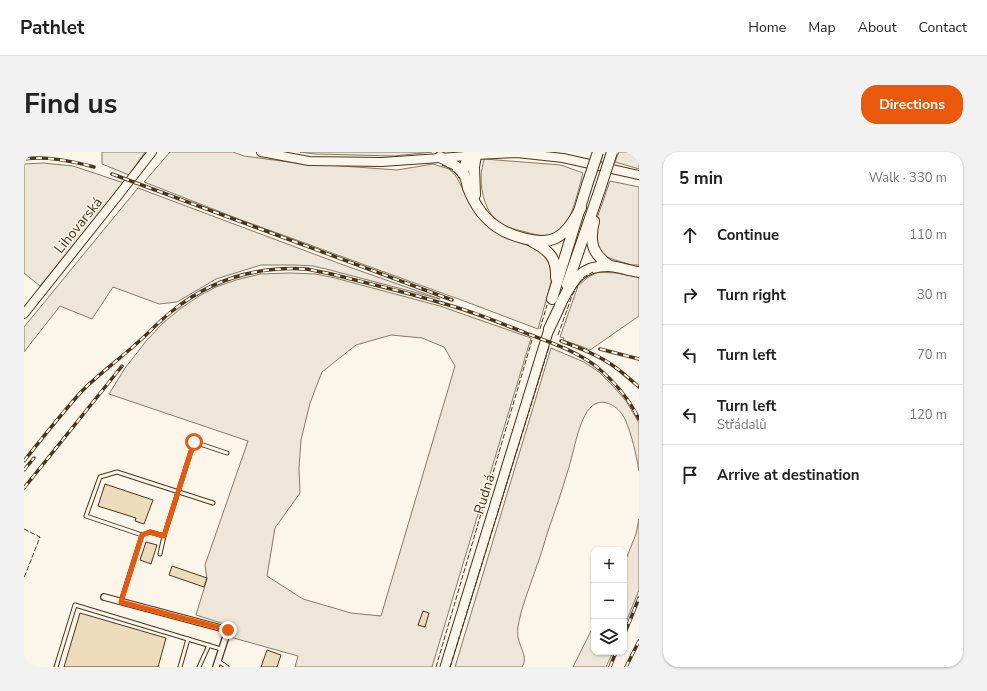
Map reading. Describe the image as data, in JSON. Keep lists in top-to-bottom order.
{
  "streets": {
    "main road": ["Rudná"],
    "street": ["Lihovarská"]
  },
  "page": {
    "header": "Pathlet",
    "nav": [
      "Home",
      "Map",
      "About",
      "Contact"
    ],
    "title": "Find us",
    "buttons": "Directions",
    "heading": ["5 min", "Walk · 330 m"],
    "list": [
      ["Continue", "110 m"],
      ["Turn right", "30 m"],
      ["Turn left", "70 m"],
      ["Turn left", "Střádalů", "120 m"],
      "Arrive at destination"
    ],
    "map_buttons": ["+", "−"]
  }
}
